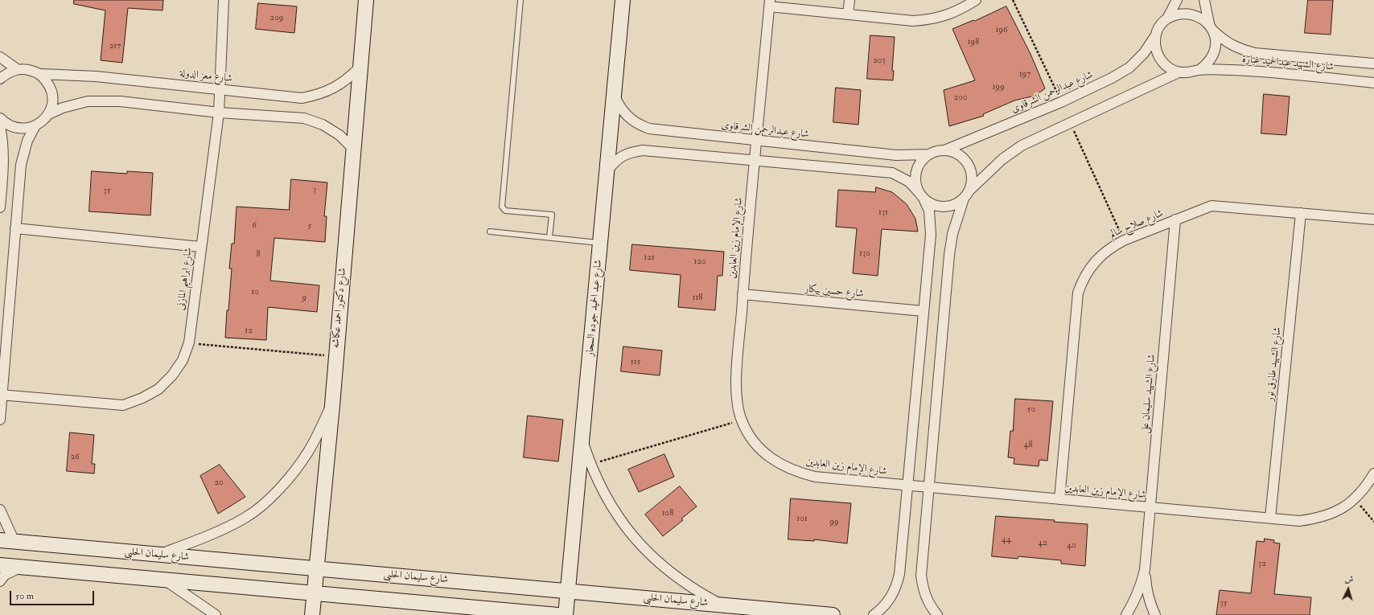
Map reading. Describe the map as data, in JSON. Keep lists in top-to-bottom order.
{
  "streets": {
    "street": [
      "شارع الشهيد عبدالحميد غبارة",
      "شارع معز الدولة",
      "شارع عبدالرحمن الشرقاوى",
      "شارع صلاح سالم",
      "شارع الإمام زين العابدين",
      "شارع ابراهيم المازنى",
      "شارع حسين بيكار",
      "شارع دكتور احمد عكاشه",
      "شارع عبد الحميد جوده السحار",
      "شارع الشهيد طارق نور",
      "شارع الشهيد سليمان على",
      "شارع سليمان الحلبى"
    ]
  },
  "crossings": [
    ["شارع الشهيد عبدالحميد غبارة", "شارع عبدالرحمن الشرقاوى"],
    ["شارع معز الدولة", "شارع ابراهيم المازنى"],
    ["شارع معز الدولة", "شارع دكتور احمد عكاشه"],
    ["شارع عبدالرحمن الشرقاوى", "شارع الإمام زين العابدين"],
    ["شارع عبدالرحمن الشرقاوى", "شارع عبد الحميد جوده السحار"],
    ["شارع صلاح سالم", "شارع الإمام زين العابدين"],
    ["شارع صلاح سالم", "شارع الشهيد طارق نور"],
    ["شارع صلاح سالم", "شارع الشهيد سليمان على"],
    ["شارع الإمام زين العابدين", "شارع حسين بيكار"],
    ["شارع الإمام زين العابدين", "شارع الشهيد طارق نور"],
    ["شارع الإمام زين العابدين", "شارع الشهيد سليمان على"],
    ["شارع دكتور احمد عكاشه", "شارع سليمان الحلبى"],
    ["شارع عبد الحميد جوده السحار", "شارع سليمان الحلبى"]
  ],
  "house_numbers": [
    "209",
    "196",
    "198",
    "217",
    "203",
    "197",
    "199",
    "200",
    "3",
    "35",
    "131",
    "6",
    "5",
    "130",
    "8",
    "121",
    "120",
    "10",
    "9",
    "118",
    "12",
    "115",
    "50",
    "48",
    "26",
    "20",
    "108",
    "101",
    "99",
    "44",
    "42",
    "40",
    "32",
    "35"
  ],
  "scale_bar": "50 m",
  "north": "top"
}
